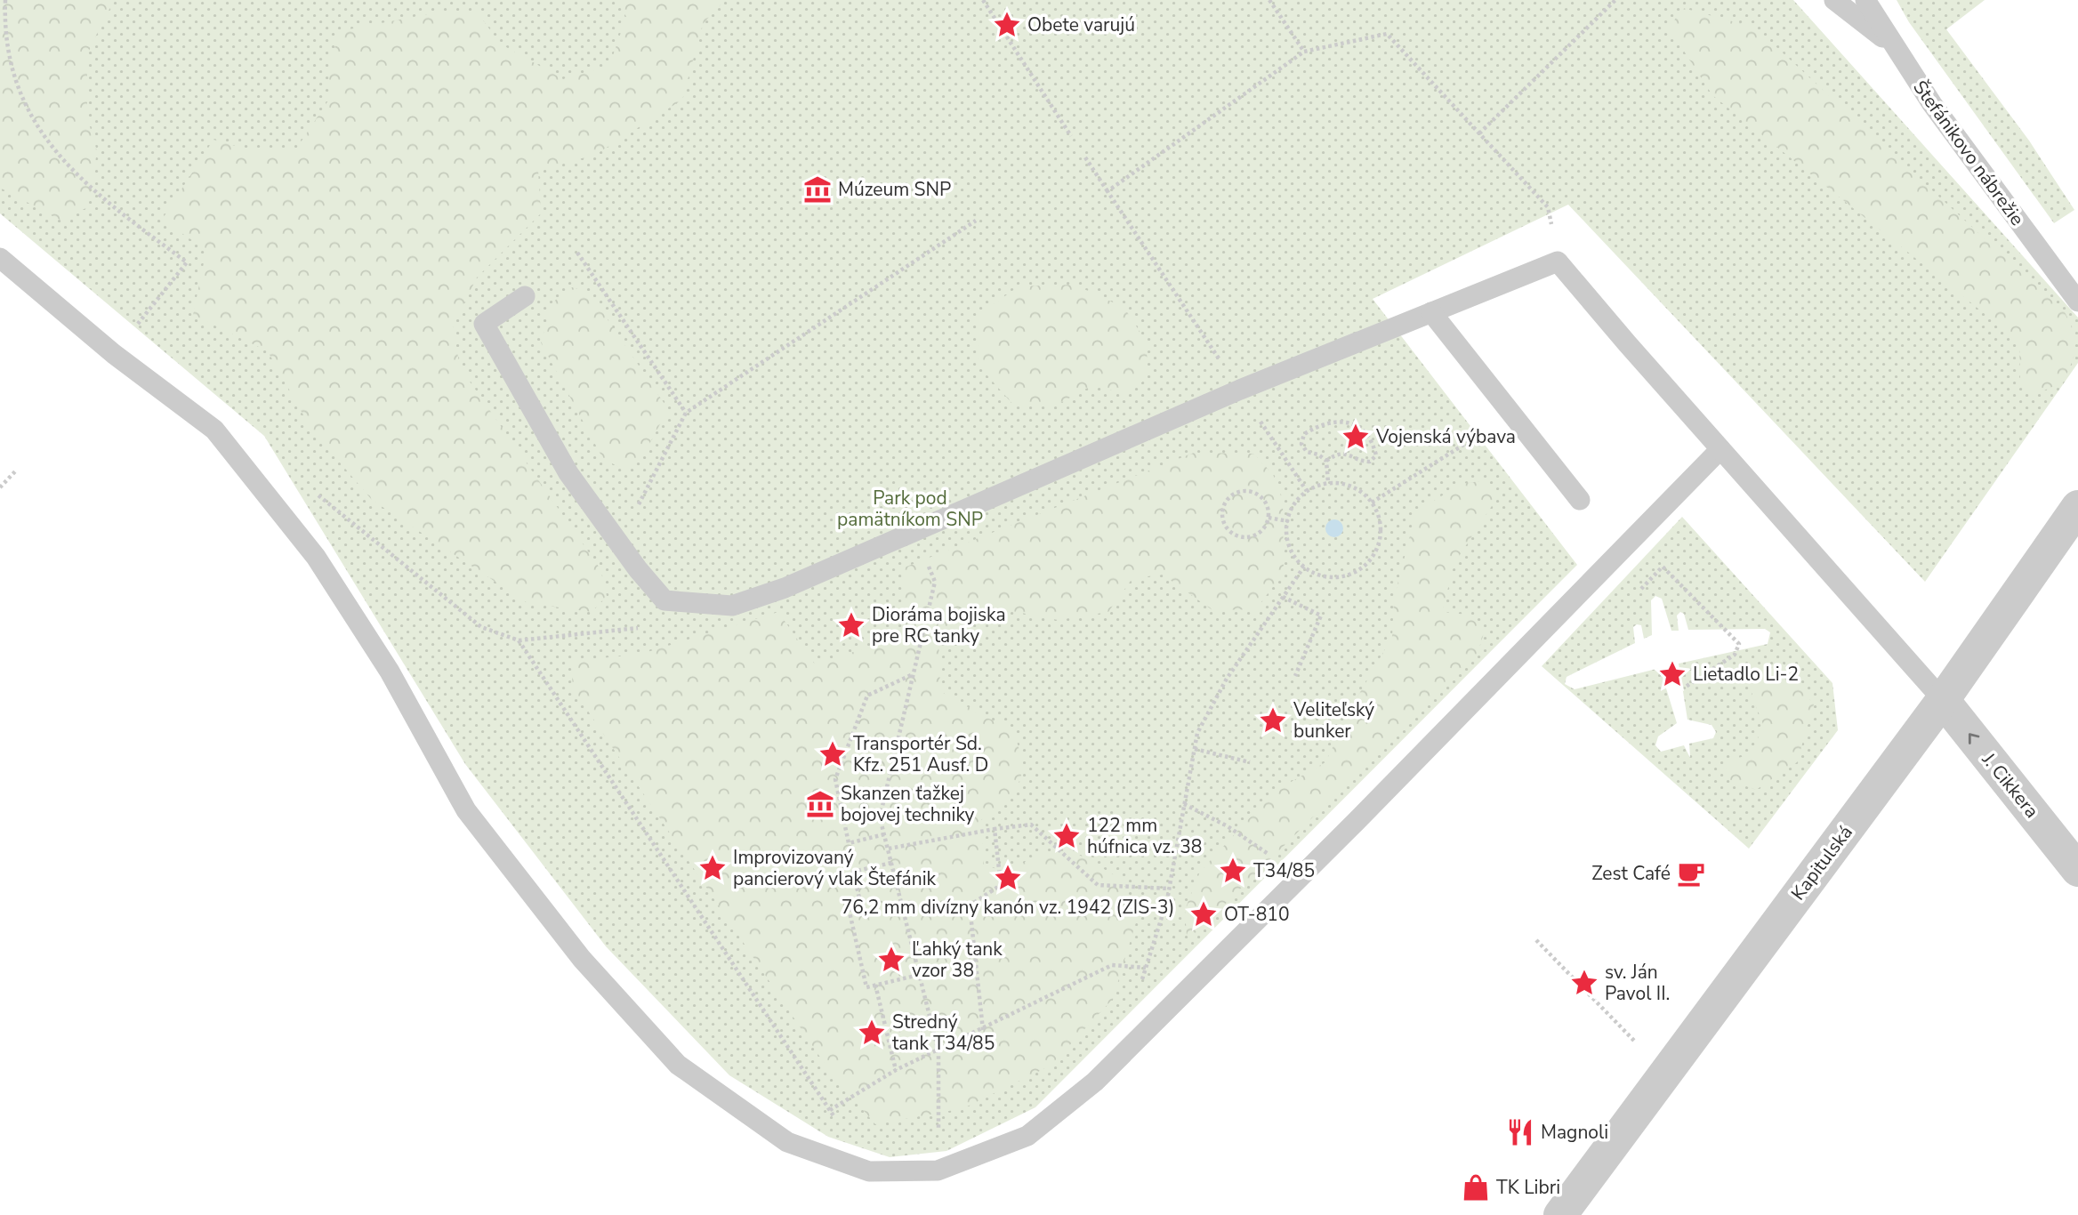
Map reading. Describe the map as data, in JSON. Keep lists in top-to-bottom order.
{
  "streets": {
    "street": ["J. Cikkera", "Kapitulská"],
    "lane": ["Štefánikovo nábrežie"]
  },
  "crossings": [
    ["J. Cikkera", "Kapitulská"]
  ],
  "one_way": ["J. Cikkera"],
  "parks": ["Park pod pamätníkom SNP"],
  "places": {
    "place": [
      "Obete varujú",
      "Vojenská výbava",
      "Dioráma bojiska pre RC tanky",
      "Lietadlo Li-2",
      "Veliteľský bunker",
      "Transportér Sd. Kfz. 251 Ausf. D",
      "122 mm húfnica vz. 38",
      "Improvizovaný pancierový vlak Štefánik",
      "T34/85",
      "76,2 mm divízny kanón vz. 1942 (ZIS-3)",
      "OT-810",
      "Ľahký tank vzor 38",
      "sv. Ján Pavol II.",
      "Stredný tank T34/85"
    ],
    "museum": ["Múzeum SNP", "Skanzen ťažkej bojovej techniky"],
    "cafe": ["Zest Café"],
    "restaurant": ["Magnoli"],
    "shop": ["TK Libri"]
  }
}
